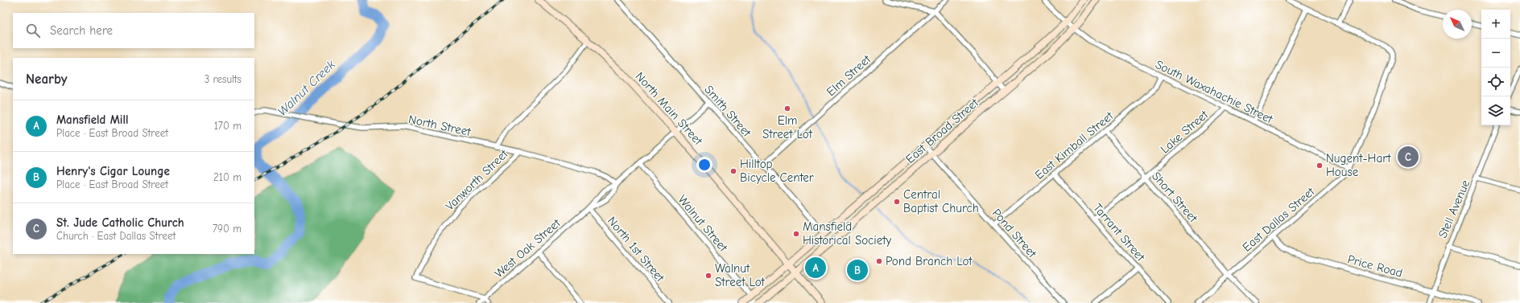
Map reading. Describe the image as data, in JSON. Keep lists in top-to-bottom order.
{
  "streets": {
    "main road": ["North Main Street", "East Broad Street"],
    "street": [
      "Elm Street",
      "South Waxahachie Street",
      "Smith Street",
      "North Street",
      "Lake Street",
      "East Kimball Street",
      "Vanworth Street",
      "Short Street",
      "Stell Avenue",
      "East Dallas Street",
      "Walnut Street",
      "Tarrant Street",
      "Pond Street",
      "West Oak Street",
      "North 1st Street",
      "Price Road"
    ]
  },
  "crossings": [
    ["Elm Street", "Smith Street"],
    ["South Waxahachie Street", "East Broad Street"],
    ["South Waxahachie Street", "Lake Street"],
    ["South Waxahachie Street", "East Kimball Street"],
    ["South Waxahachie Street", "East Dallas Street"],
    ["North Main Street", "East Broad Street"],
    ["North Main Street", "Vanworth Street"],
    ["North Main Street", "West Oak Street"],
    ["Smith Street", "East Broad Street"],
    ["Smith Street", "West Oak Street"],
    ["North Street", "Vanworth Street"],
    ["North Street", "West Oak Street"],
    ["East Broad Street", "Walnut Street"],
    ["East Broad Street", "Pond Street"],
    ["Lake Street", "Short Street"],
    ["Lake Street", "Tarrant Street"],
    ["East Kimball Street", "Short Street"],
    ["East Kimball Street", "Tarrant Street"],
    ["East Kimball Street", "Pond Street"],
    ["Vanworth Street", "West Oak Street"],
    ["Short Street", "East Dallas Street"],
    ["Stell Avenue", "Price Road"],
    ["East Dallas Street", "Price Road"],
    ["Walnut Street", "West Oak Street"],
    ["West Oak Street", "North 1st Street"]
  ],
  "water": ["Walnut Creek"],
  "places": [
    "Elm Street Lot",
    "Nugent-Hart House",
    "Hilltop Bicycle Center",
    "Central Baptist Church",
    "Mansfield Historical Society",
    "Pond Branch Lot",
    "Walnut Street Lot"
  ],
  "north": "top left",
  "page": {
    "map_buttons": ["+", "−"],
    "search": "Search here",
    "heading": ["Nearby", "3 results"],
    "list": [
      {
        "mark": "A",
        "name": "Mansfield Mill",
        "note": "Place · East Broad Street",
        "value": "170 m"
      },
      {
        "mark": "B",
        "name": "Henry's Cigar Lounge",
        "note": "Place · East Broad Street",
        "value": "210 m"
      },
      {
        "mark": "C",
        "name": "St. Jude Catholic Church",
        "note": "Church · East Dallas Street",
        "value": "790 m"
      }
    ],
    "pins": ["C", "A", "B"]
  }
}
